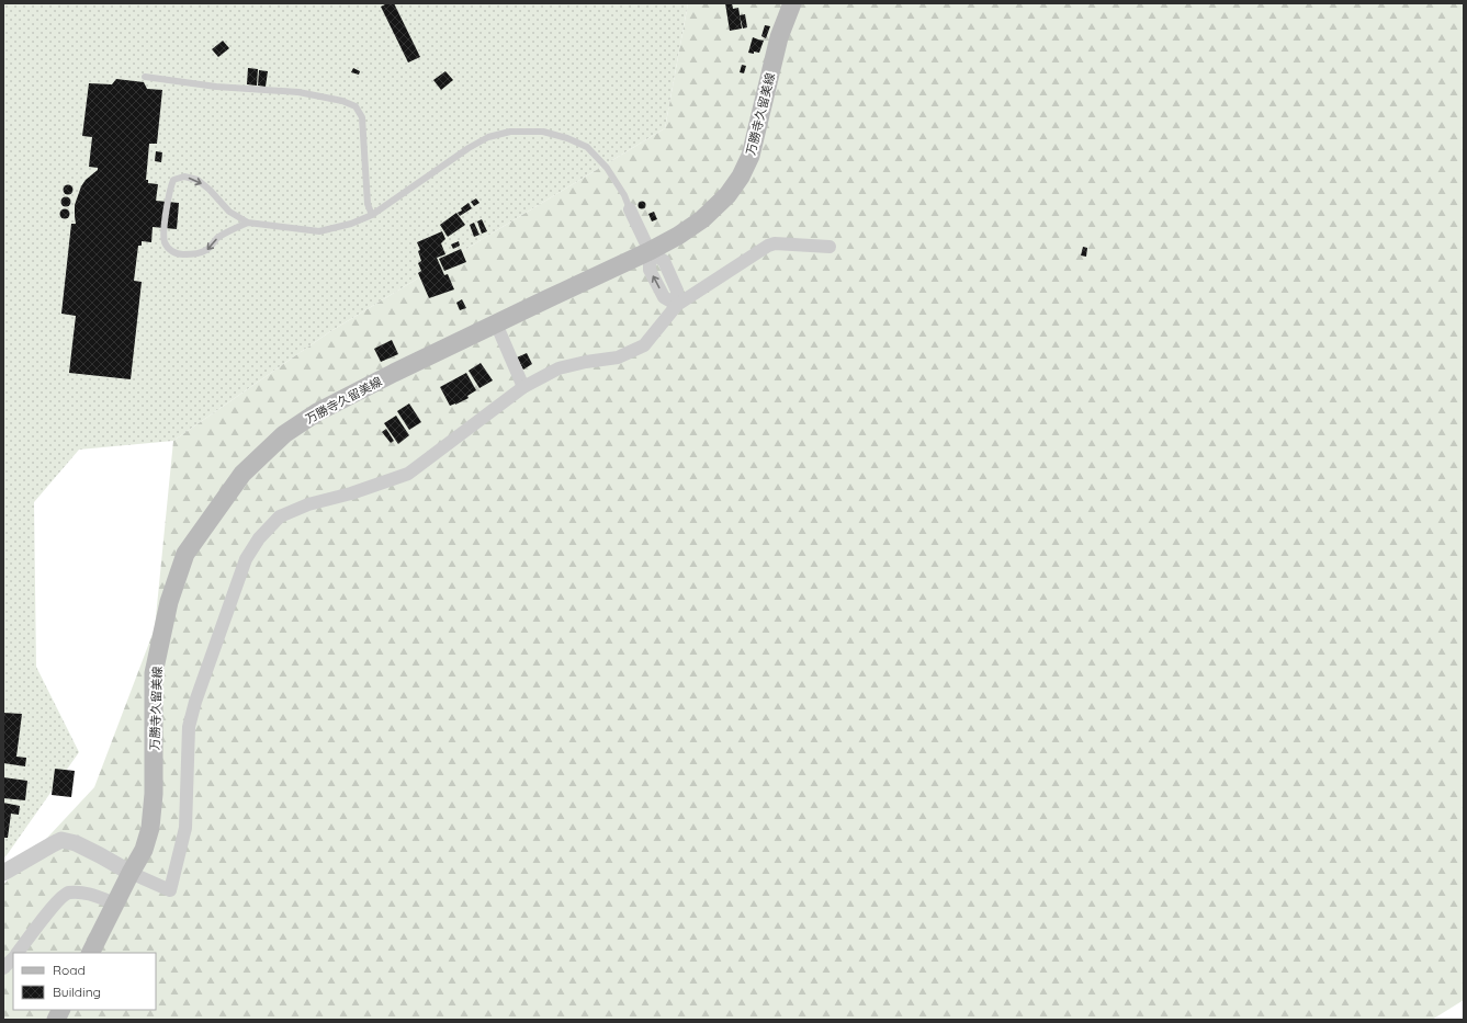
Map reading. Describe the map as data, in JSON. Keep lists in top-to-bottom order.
{
  "streets": {
    "main road": ["万勝寺久留美線"]
  },
  "legend": ["Road", "Building"]
}
